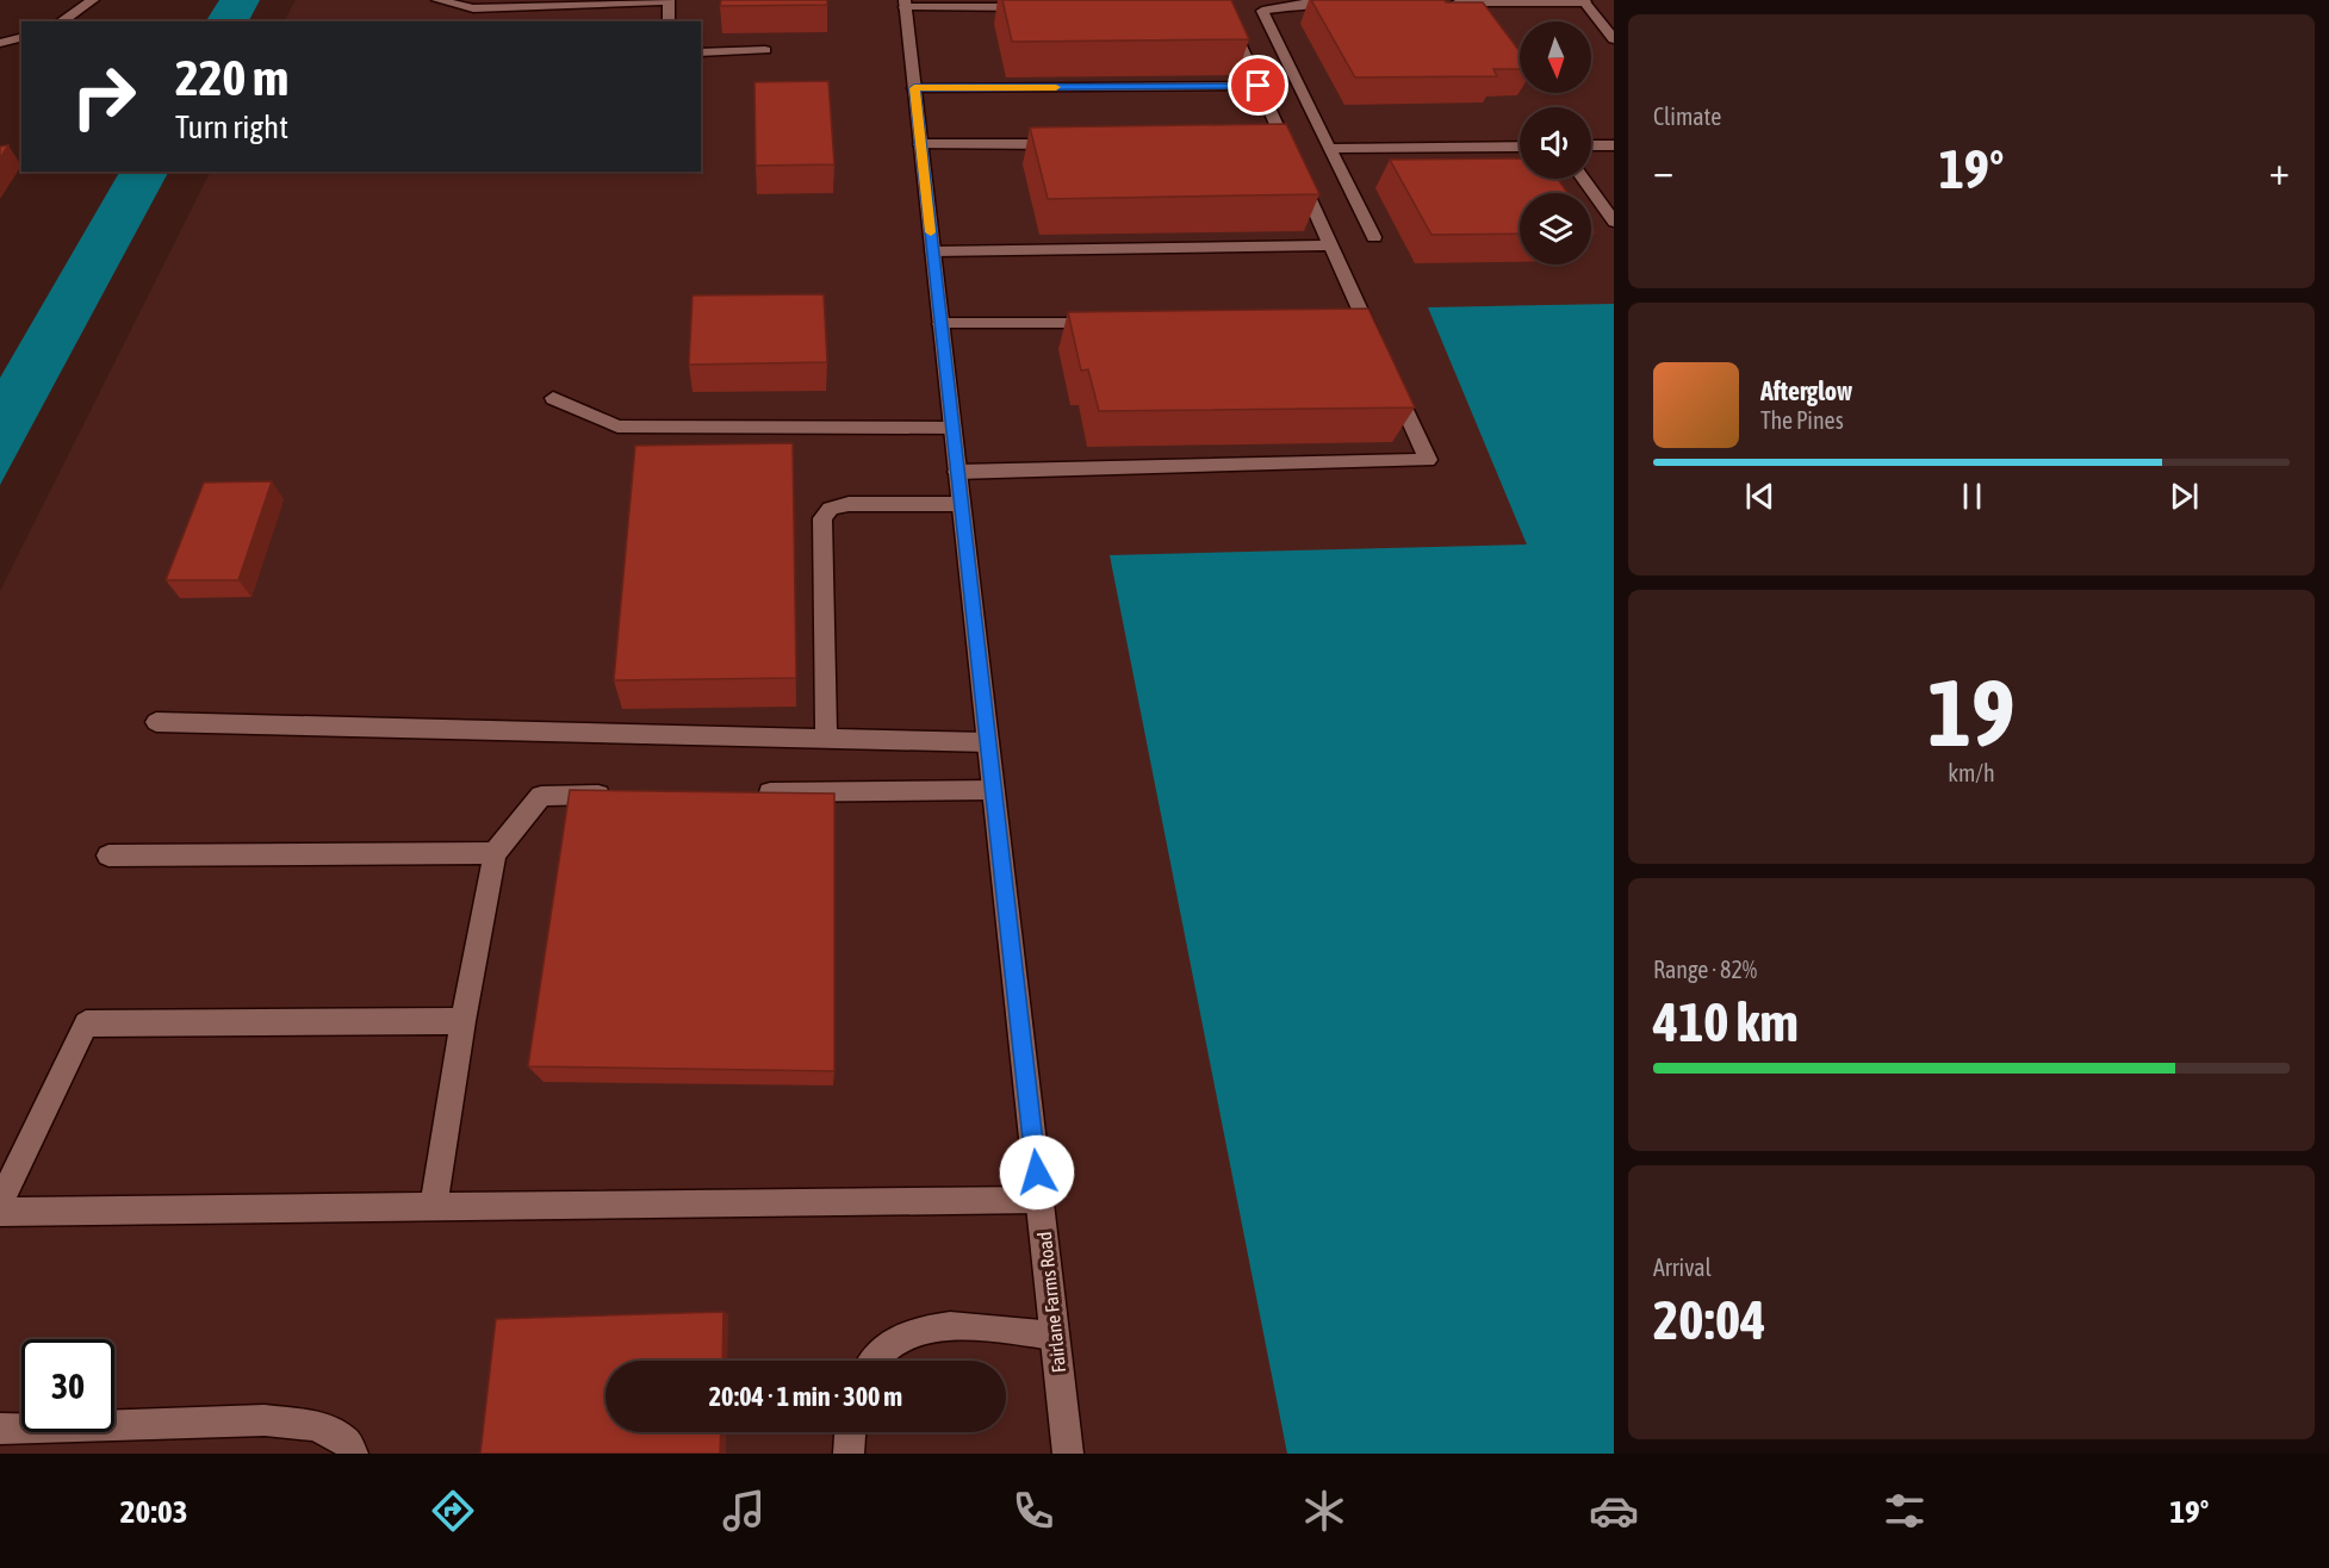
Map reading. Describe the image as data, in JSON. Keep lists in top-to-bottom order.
{
  "streets": {
    "street": ["Fairlane Farms Road"]
  },
  "north": "bottom",
  "page": {
    "tile": [
      "Climate",
      ["19", "km/h"],
      ["Range · 82%", "410 km"],
      ["Arrival", "20:04"]
    ],
    "turn": ["220 m", "Turn right"],
    "heat": ["−", "19°", "+"],
    "song": ["Afterglow", "The Pines"],
    "limit": "30",
    "trip": "20:04 · 1 min · 300 m",
    "tabs": ["20:03", "19°"]
  }
}
